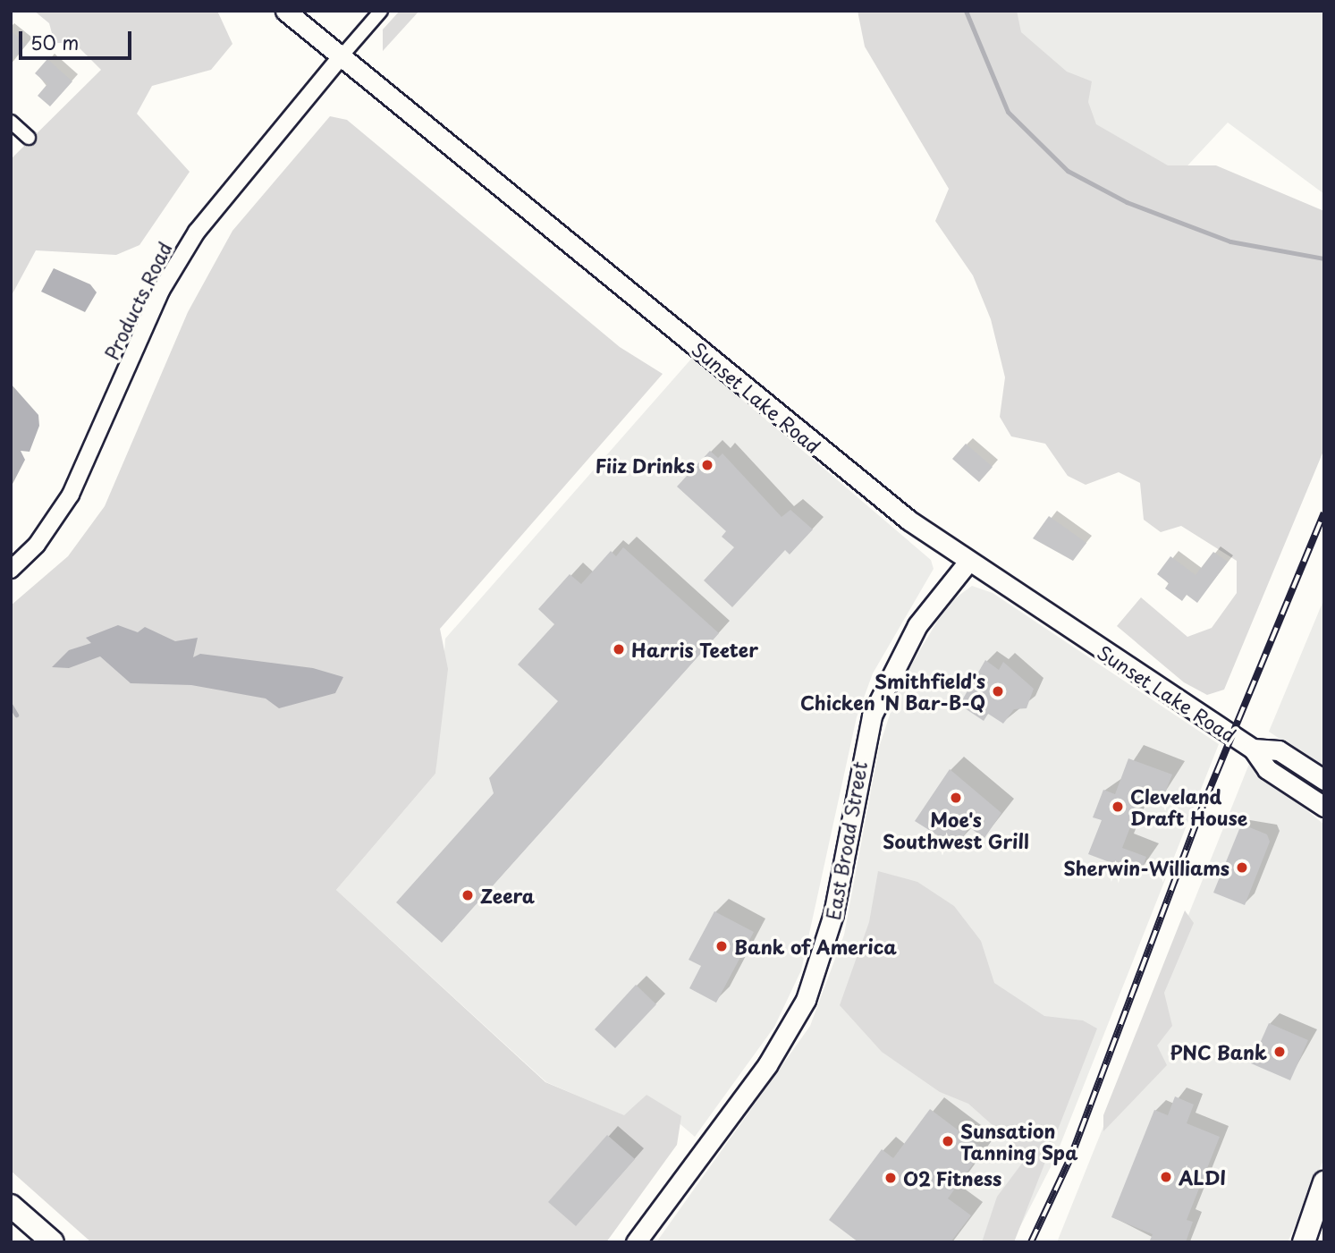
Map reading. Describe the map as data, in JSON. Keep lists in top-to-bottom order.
{
  "streets": {
    "main road": ["Sunset Lake Road", "East Broad Street"],
    "street": ["Products Road"]
  },
  "crossings": [
    ["Products Road", "Sunset Lake Road"],
    ["Sunset Lake Road", "East Broad Street"]
  ],
  "places": [
    "Fiiz Drinks",
    "Harris Teeter",
    "Smithfield's Chicken 'N Bar-B-Q",
    "Moe's Southwest Grill",
    "Cleveland Draft House",
    "Sherwin-Williams",
    "Zeera",
    "Bank of America",
    "PNC Bank",
    "Sunsation Tanning Spa",
    "ALDI",
    "O2 Fitness"
  ],
  "scale_bar": "50 m"
}
